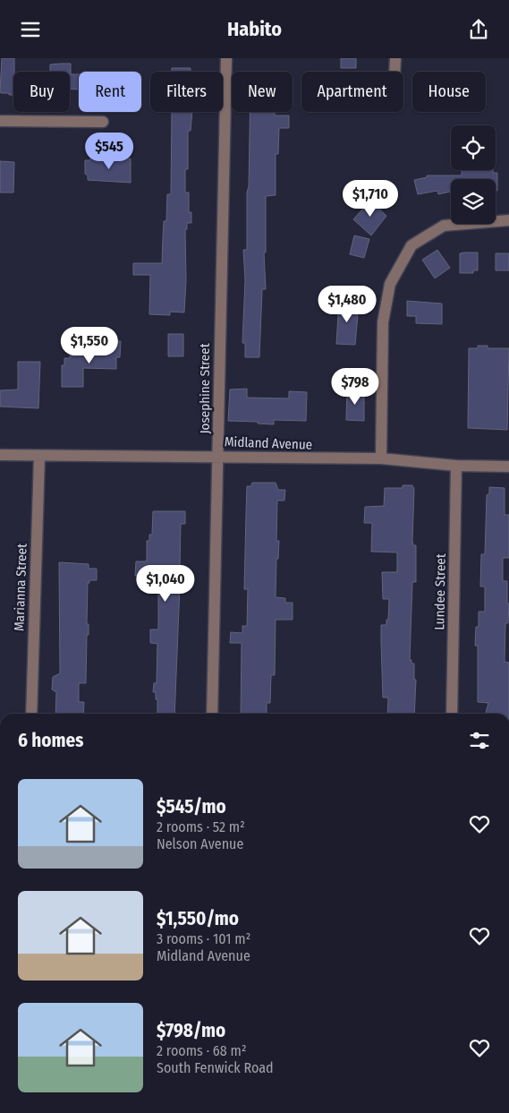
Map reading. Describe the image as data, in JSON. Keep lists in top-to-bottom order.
{
  "streets": {
    "street": [
      "Josephine Street",
      "Midland Avenue",
      "Marianna Street",
      "Lundee Street"
    ]
  },
  "crossings": [
    ["Josephine Street", "Midland Avenue"],
    ["Midland Avenue", "Marianna Street"],
    ["Midland Avenue", "Lundee Street"]
  ],
  "page": {
    "header": "Habito",
    "chip": [
      "Buy",
      "Rent",
      "Filters",
      "New",
      "Apartment",
      "House"
    ],
    "price": [
      "$545",
      "$1,710",
      "$1,480",
      "$1,550",
      "$798",
      "$1,040"
    ],
    "heading": "6 homes",
    "list": [
      {
        "name": "$545/mo",
        "note": "2 rooms · 52 m² · Nelson Avenue"
      },
      {
        "name": "$1,550/mo",
        "note": "3 rooms · 101 m² · Midland Avenue"
      },
      {
        "name": "$798/mo",
        "note": "2 rooms · 68 m² · South Fenwick Road"
      }
    ]
  }
}
